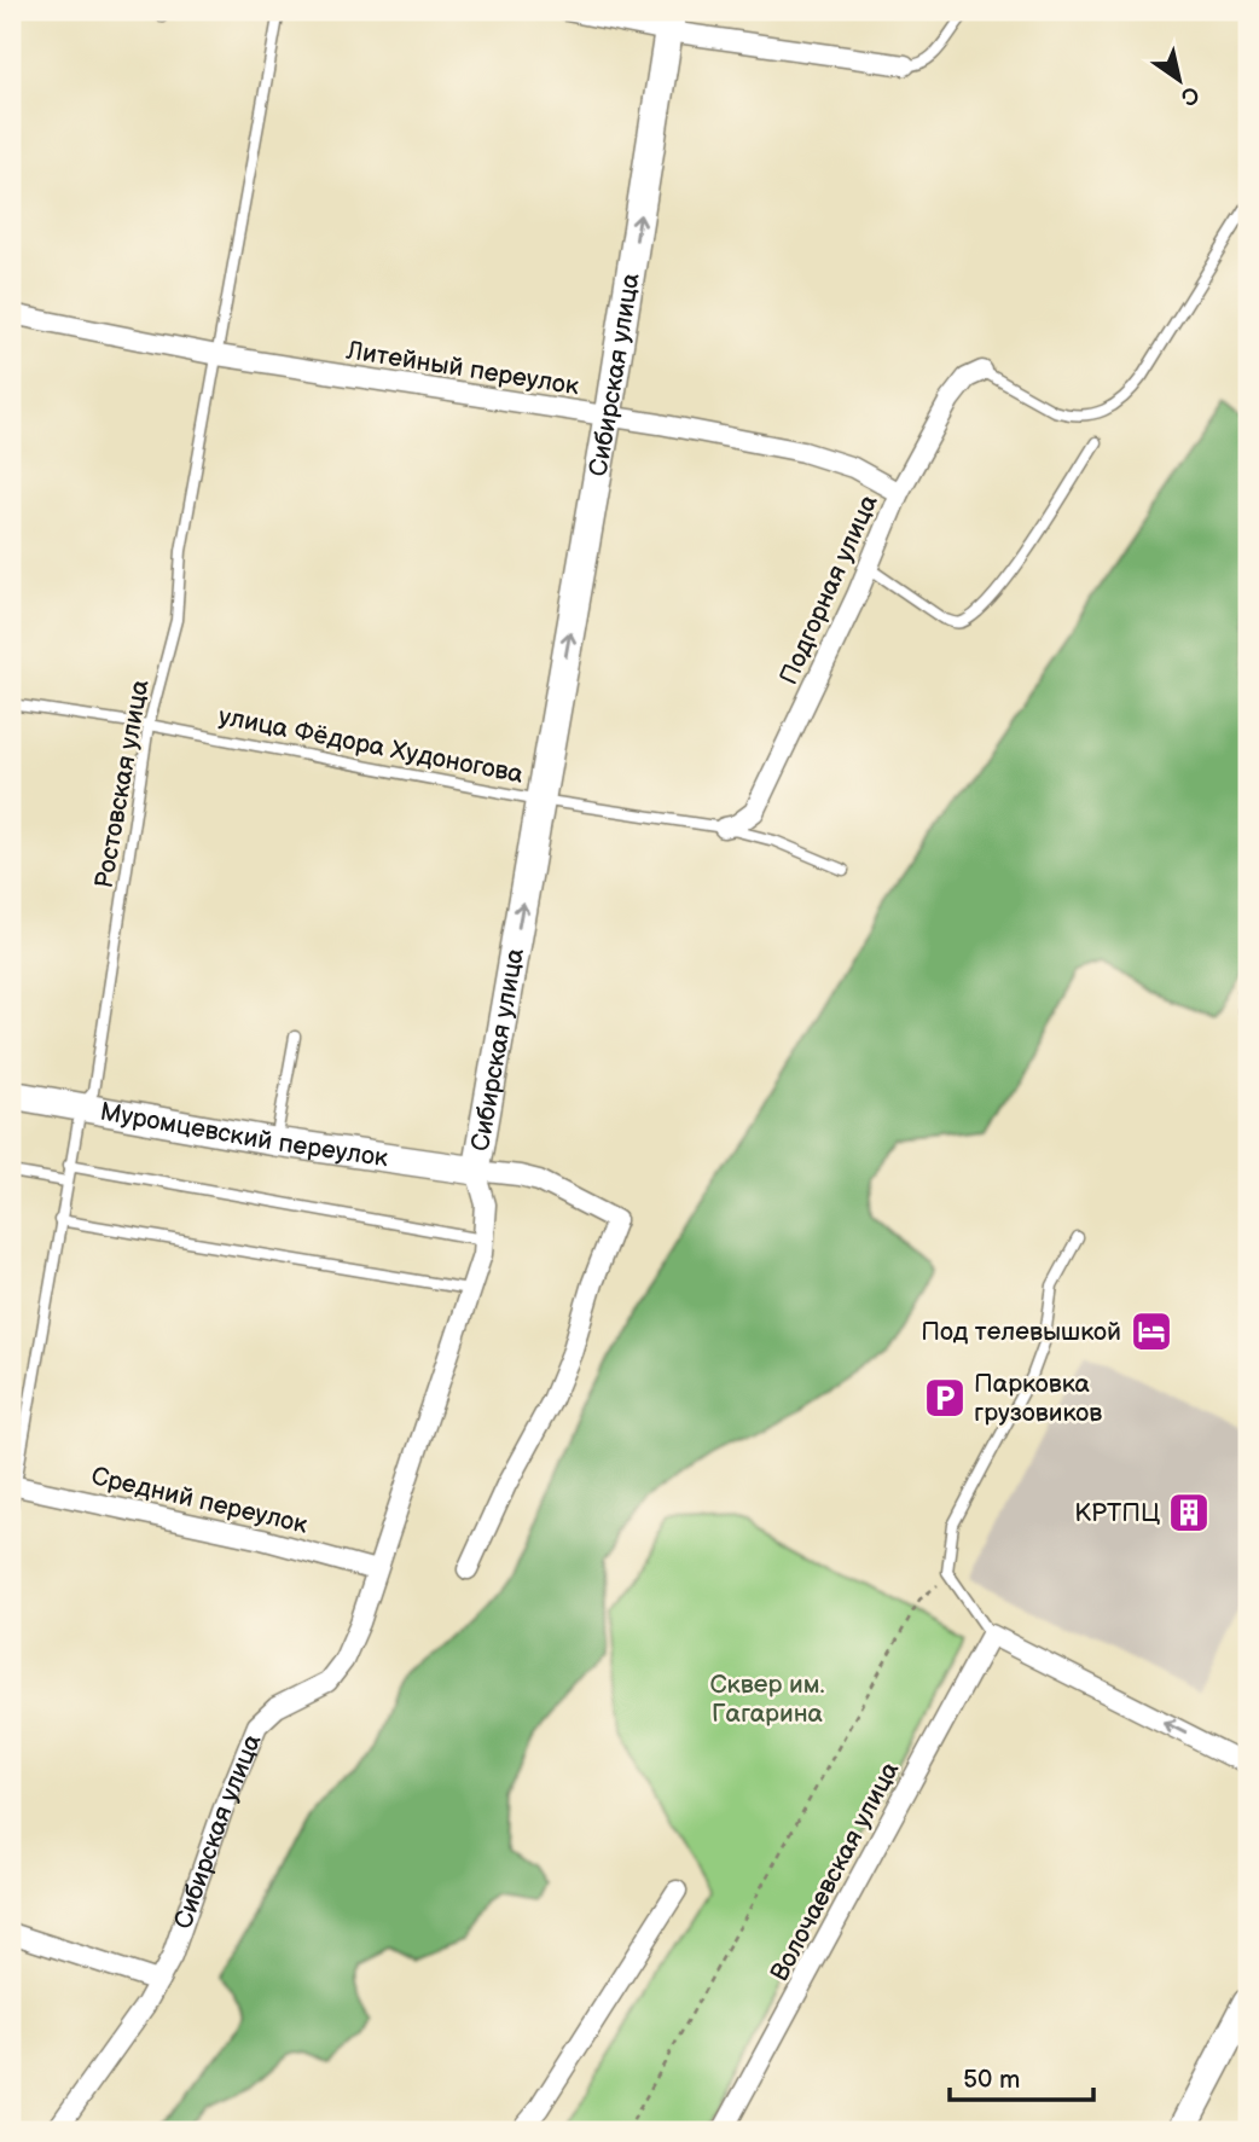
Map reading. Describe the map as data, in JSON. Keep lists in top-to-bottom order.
{
  "streets": {
    "street": [
      "Литейный переулок",
      "Сибирская улица",
      "Подгорная улица",
      "Муромцевский переулок",
      "Средний переулок",
      "Волочаевская улица"
    ],
    "lane": ["улица Фёдора Худоногова", "Ростовская улица"]
  },
  "crossings": [
    ["Литейный переулок", "Сибирская улица"],
    ["Литейный переулок", "Подгорная улица"],
    ["Литейный переулок", "Ростовская улица"],
    ["Сибирская улица", "улица Фёдора Худоногова"],
    ["Сибирская улица", "Муромцевский переулок"],
    ["Сибирская улица", "Средний переулок"],
    ["Подгорная улица", "улица Фёдора Худоногова"],
    ["улица Фёдора Худоногова", "Ростовская улица"],
    ["Ростовская улица", "Муромцевский переулок"],
    ["Ростовская улица", "Средний переулок"]
  ],
  "one_way": ["Сибирская улица"],
  "parks": ["Сквер им. Гагарина"],
  "places": {
    "hotel": ["Под телевышкой"],
    "parking": ["Парковка грузовиков"],
    "building": ["КРТПЦ"]
  },
  "scale_bar": "50 m",
  "north": "bottom right"
}
